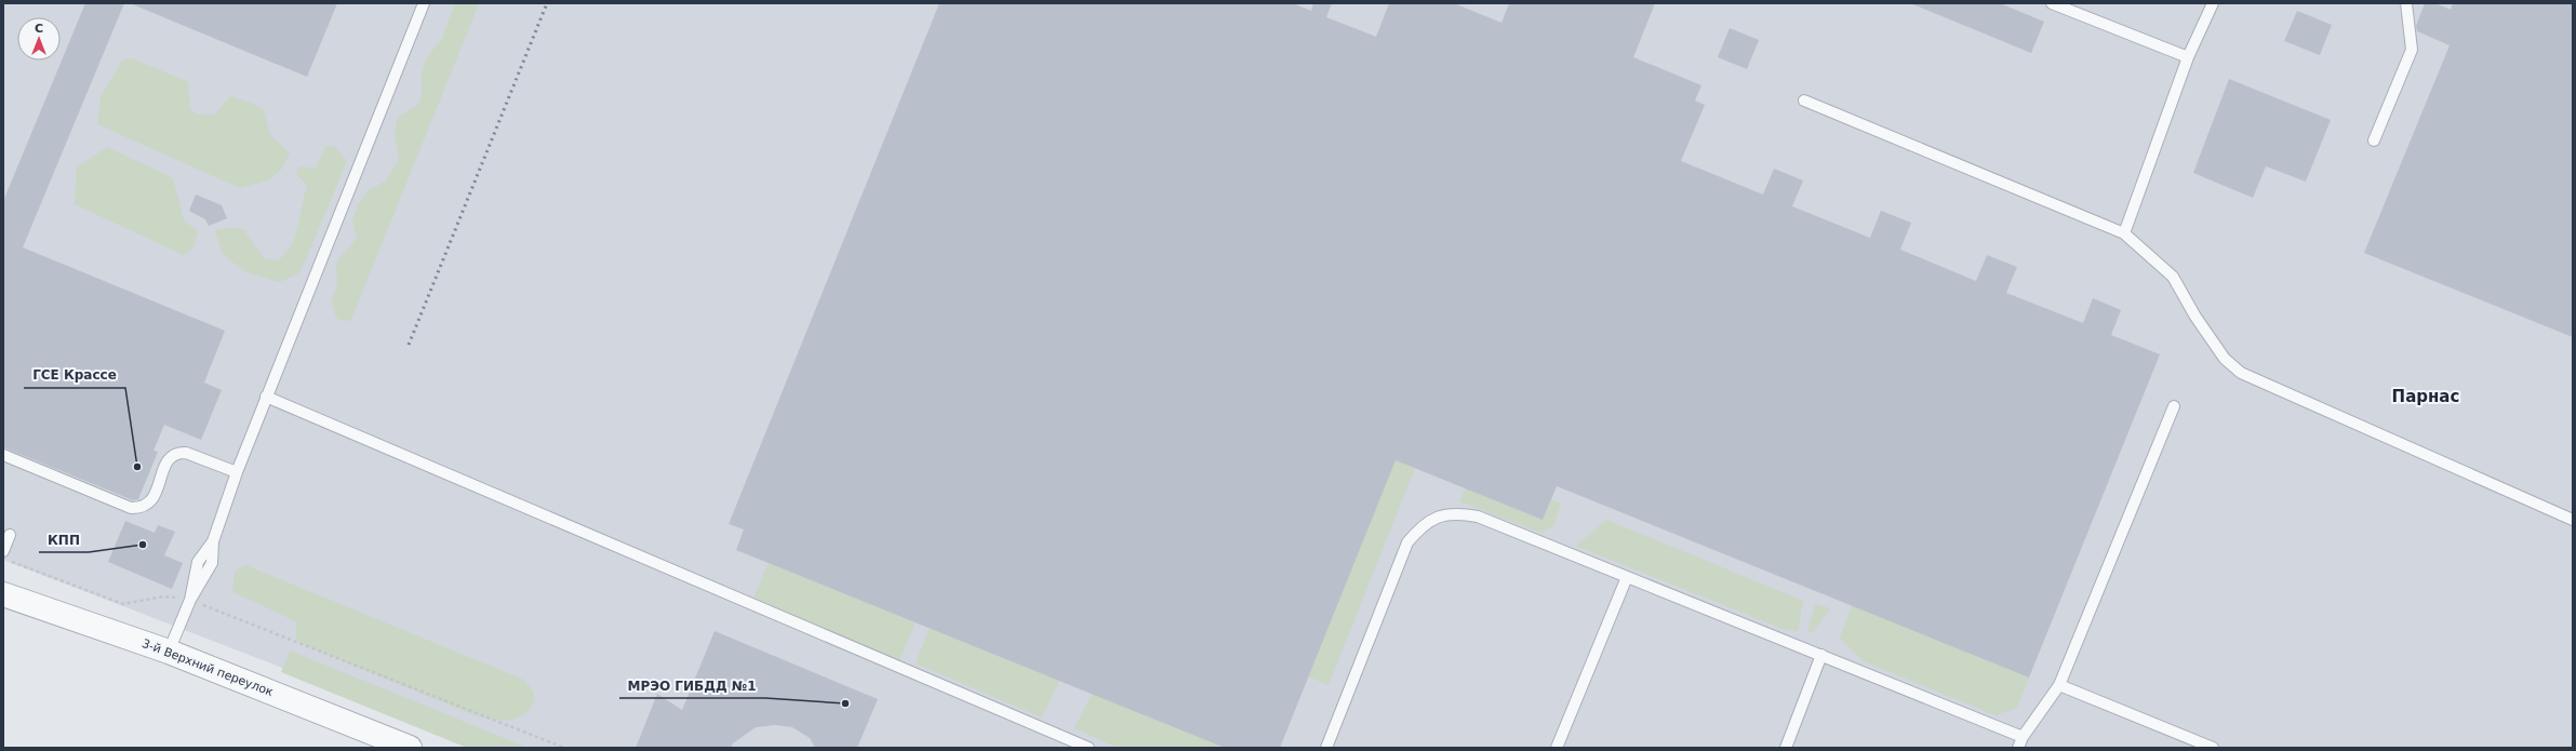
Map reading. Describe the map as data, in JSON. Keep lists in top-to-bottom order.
{
  "streets": {
    "street": ["3-й Верхний переулок"]
  },
  "districts": ["Парнас"],
  "places": ["ГСЕ Крассе", "КПП", "МРЭО ГИБДД №1"],
  "north": "top"
}
